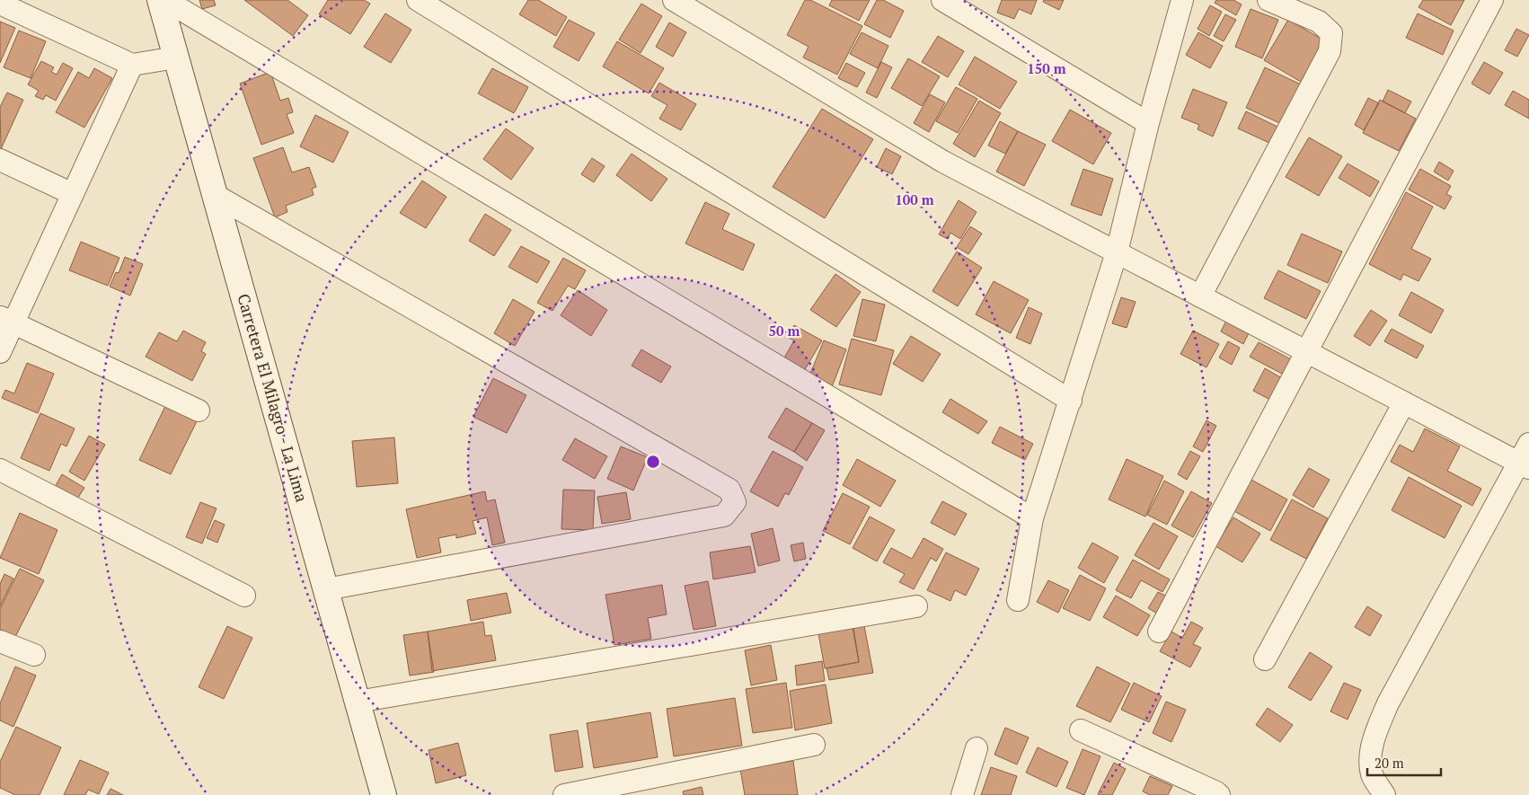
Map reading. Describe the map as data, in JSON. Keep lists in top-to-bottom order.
{
  "streets": {
    "main road": ["Carretera El Milagro - La Lima"]
  },
  "scale_bar": "20 m",
  "rings": ["150 m", "100 m", "50 m"]
}
